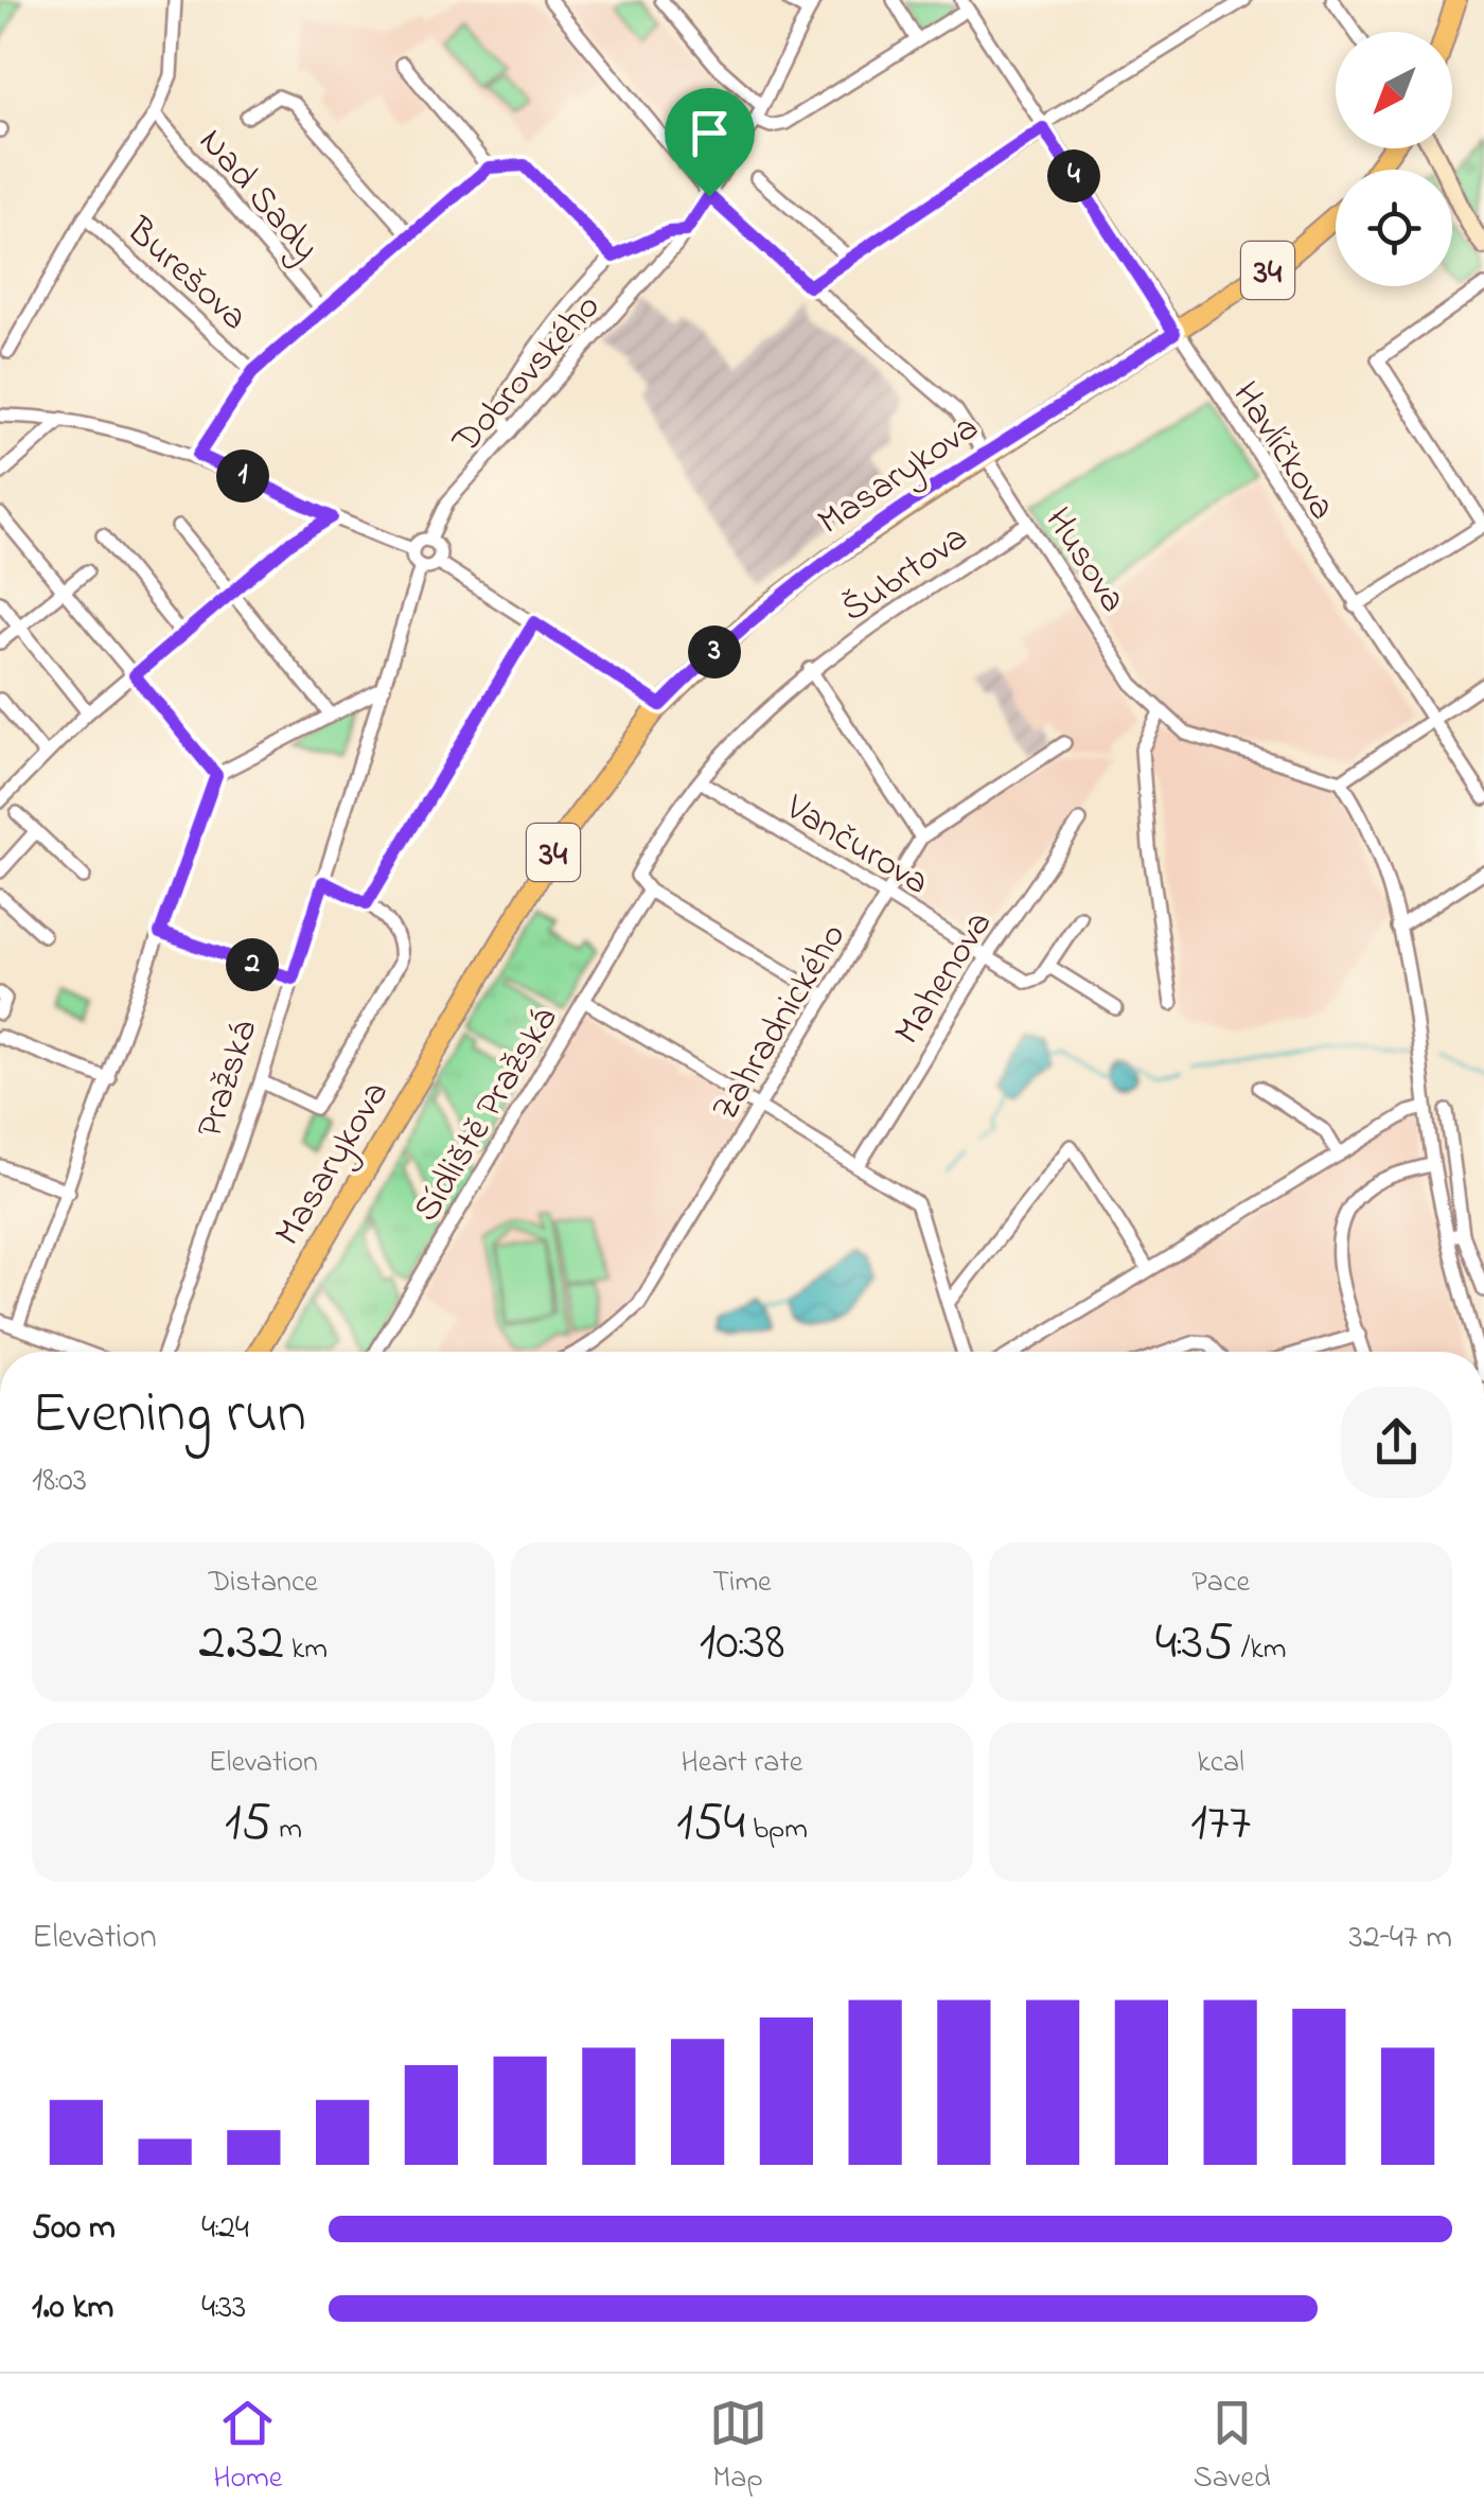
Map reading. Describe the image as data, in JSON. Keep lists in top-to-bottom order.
{
  "streets": {
    "main road": ["34", "Masarykova"],
    "street": [
      "Nad Sady",
      "Burešova",
      "Dobrovského",
      "Havlíčkova",
      "Husova",
      "Šubrtova",
      "Vančurova",
      "Mahenova",
      "Zahradnického",
      "Pražská",
      "Sídliště Pražská"
    ]
  },
  "crossings": [
    ["Dobrovského", "Husova"],
    ["Dobrovského", "Pražská"],
    ["Havlíčkova", "Masarykova"],
    ["Masarykova", "Husova"],
    ["Husova", "Šubrtova"],
    ["Vančurova", "Mahenova"],
    ["Vančurova", "Zahradnického"]
  ],
  "north": "bottom left",
  "page": {
    "pins": [
      "4",
      "1",
      "3",
      "2"
    ],
    "heading": ["Evening run", "18:03"],
    "stats": [
      ["Distance", "2.32 km"],
      ["Time", "10:38"],
      ["Pace", "4:35 /km"],
      ["Elevation", "15 m"],
      ["Heart rate", "154 bpm"],
      ["kcal", "177"]
    ],
    "chart": ["Elevation", "32–47 m"],
    "list": [
      {
        "name": "500 m",
        "note": "4:24"
      },
      {
        "name": "1.0 km",
        "note": "4:33"
      }
    ],
    "tabs": ["Home", "Map", "Saved"]
  }
}
